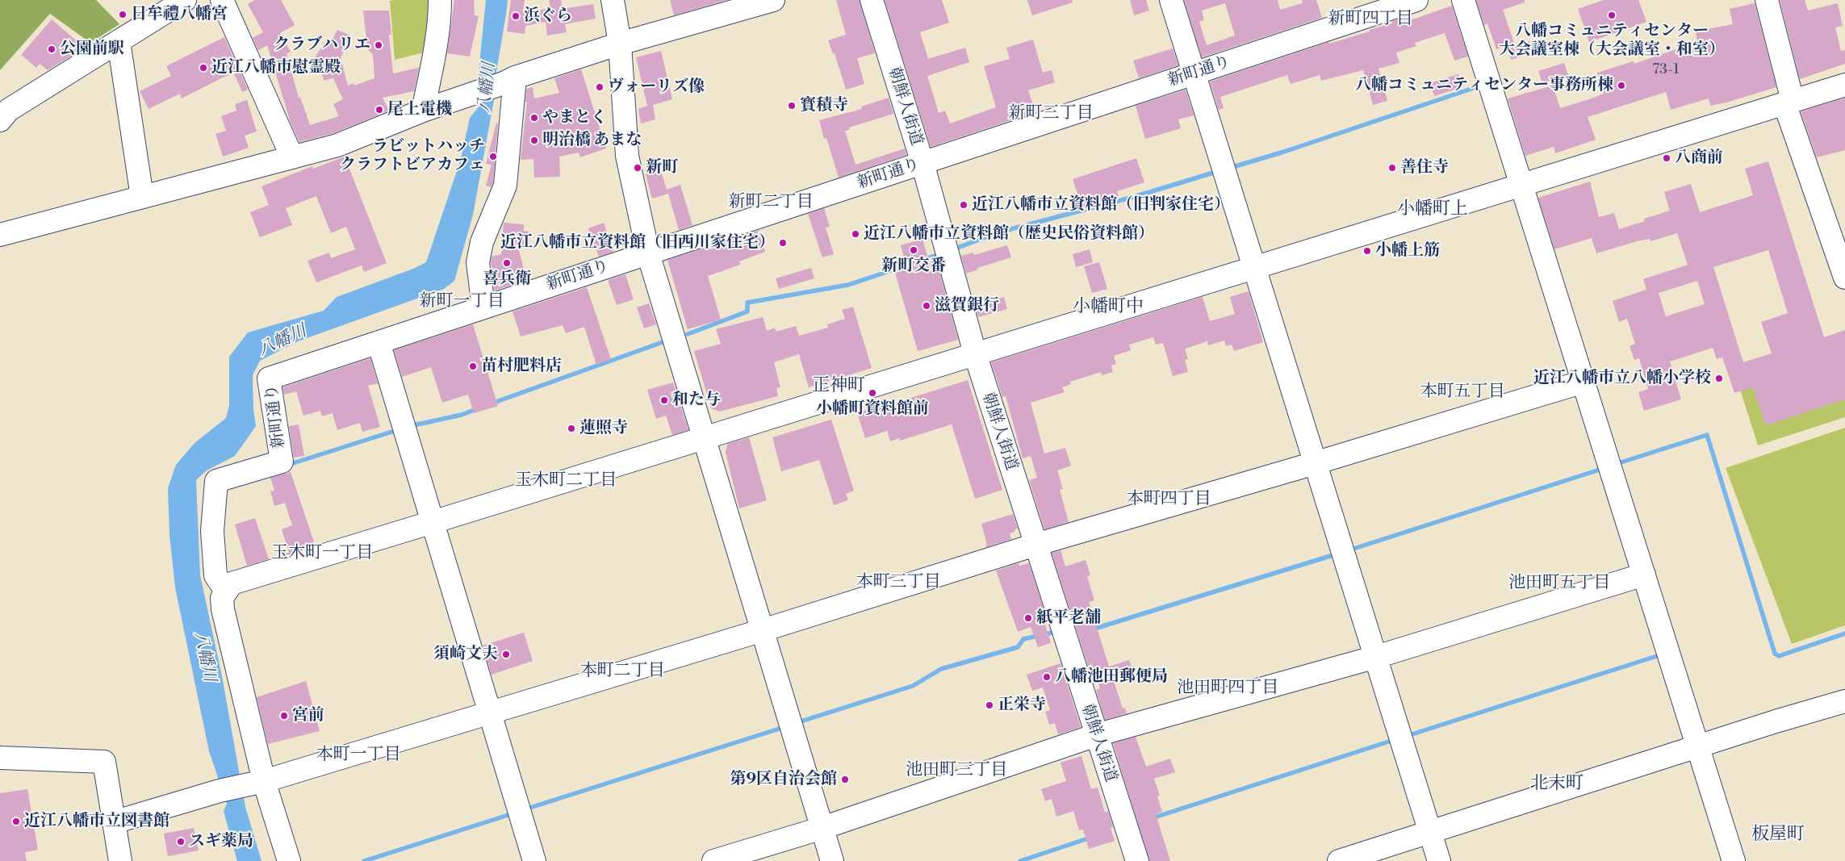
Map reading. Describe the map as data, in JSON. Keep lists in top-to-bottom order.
{
  "streets": {
    "street": ["新町通り", "朝鮮人街道"]
  },
  "crossings": [
    ["新町通り", "朝鮮人街道"]
  ],
  "districts": [
    "新町四丁目",
    "新町三丁目",
    "新町二丁目",
    "小幡町上",
    "新町一丁目",
    "小幡町中",
    "正神町",
    "本町五丁目",
    "玉木町二丁目",
    "本町四丁目",
    "玉木町一丁目",
    "本町三丁目",
    "池田町五丁目",
    "本町二丁目",
    "池田町四丁目",
    "本町一丁目",
    "池田町三丁目",
    "北末町",
    "板屋町"
  ],
  "water": ["八幡川"],
  "places": [
    "日牟禮八幡宮",
    "八幡コミュニティセンター 大会議室棟（大会議室・和室）",
    "浜ぐら",
    "クラブハリエ",
    "公園前駅",
    "近江八幡市慰霊殿",
    "八幡コミュニティセンター事務所棟",
    "ヴォーリズ像",
    "寳積寺",
    "尾上電機",
    "やまとく",
    "明治橋 あまな",
    "ラビットハッチ クラフトビアカフェ",
    "八商前",
    "新町",
    "善住寺",
    "近江八幡市立資料館（旧判家住宅）",
    "近江八幡市立資料館（歴史民俗資料館）",
    "近江八幡市立資料館（旧西川家住宅）",
    "新町交番",
    "小幡上筋",
    "喜兵衛",
    "滋賀銀行",
    "苗村肥料店",
    "近江八幡市立八幡小学校",
    "小幡町資料館前",
    "和た与",
    "蓮照寺",
    "紙平老舗",
    "須崎文夫",
    "八幡池田郵便局",
    "正栄寺",
    "宮前",
    "第9区自治会館",
    "近江八幡市立図書館",
    "スギ薬局"
  ],
  "house_numbers": ["73-1"]
}
